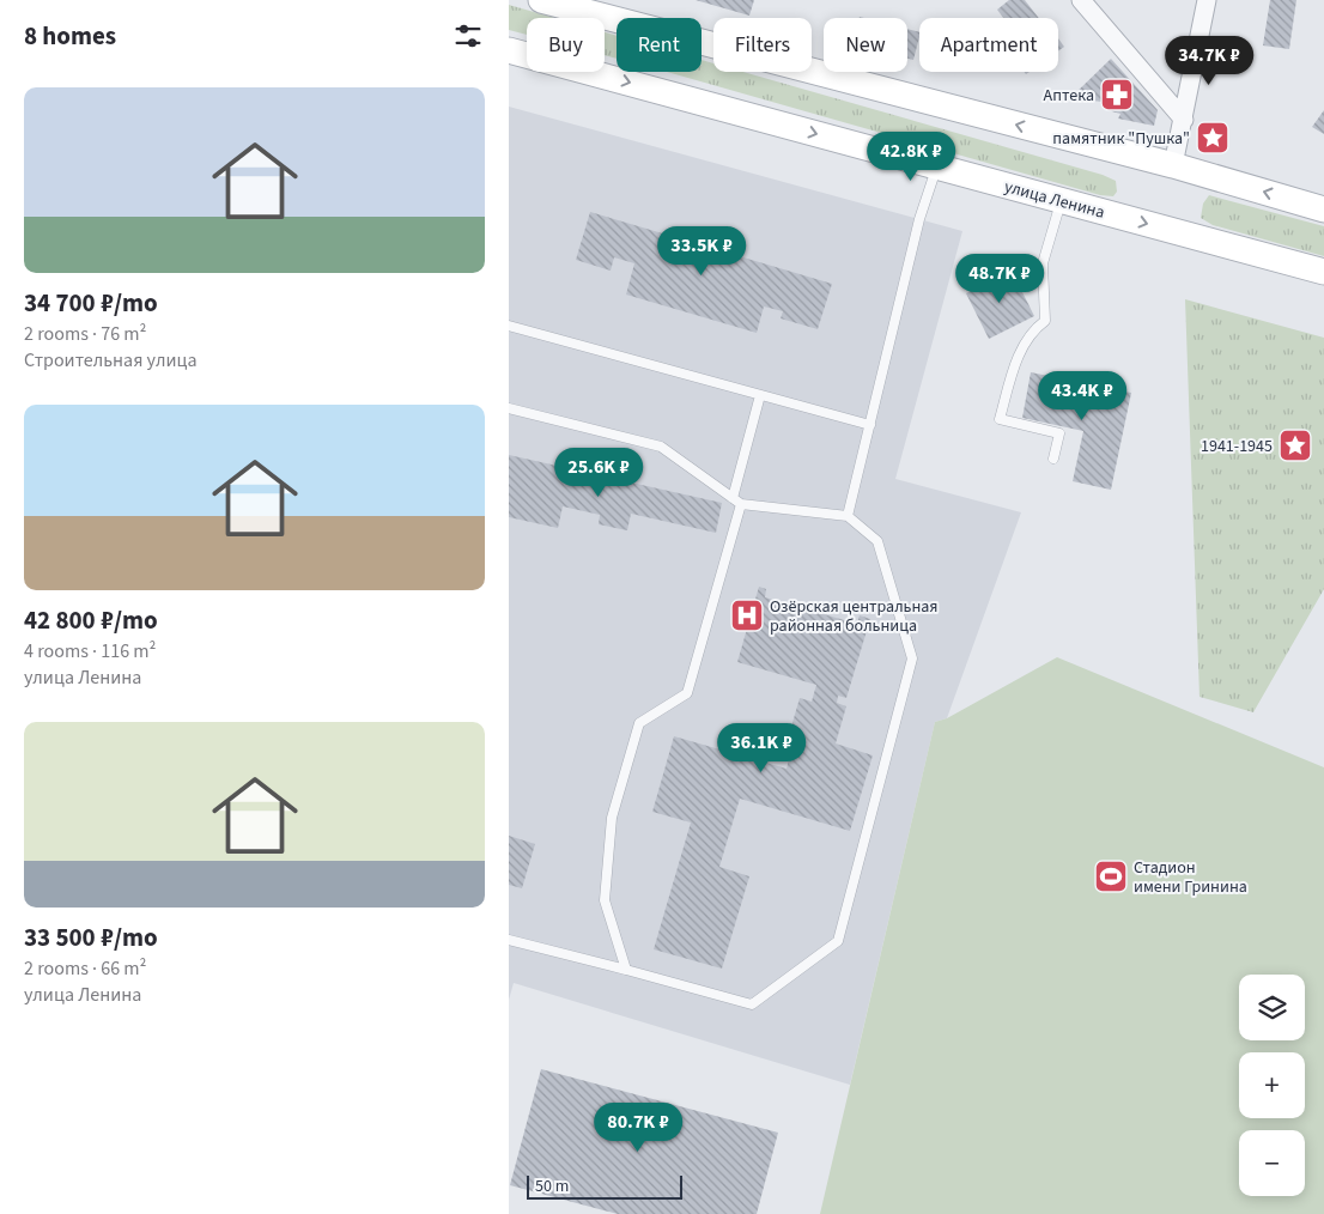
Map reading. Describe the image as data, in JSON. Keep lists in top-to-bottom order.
{
  "streets": {
    "main road": ["улица Ленина"]
  },
  "places": {
    "pharmacy": ["Аптека"],
    "place": ["памятник \"Пушка\"", "1941-1945"],
    "hospital": ["Озёрская центральная районная больница"],
    "sports": ["Стадион имени Гринина"]
  },
  "scale_bar": "50 m",
  "page": {
    "heading": "8 homes",
    "chip": [
      "Buy",
      "Rent",
      "Filters",
      "New",
      "Apartment"
    ],
    "price": [
      "34.7K ₽",
      "42.8K ₽",
      "33.5K ₽",
      "48.7K ₽",
      "43.4K ₽",
      "25.6K ₽",
      "36.1K ₽",
      "80.7K ₽"
    ],
    "list": [
      {
        "name": "34 700 ₽/mo",
        "note": "2 rooms · 76 m² · Строительная улица"
      },
      {
        "name": "42 800 ₽/mo",
        "note": "4 rooms · 116 m² · улица Ленина"
      },
      {
        "name": "33 500 ₽/mo",
        "note": "2 rooms · 66 m² · улица Ленина"
      }
    ],
    "map_buttons": ["+", "−"],
    "scale": "50 m"
  }
}
